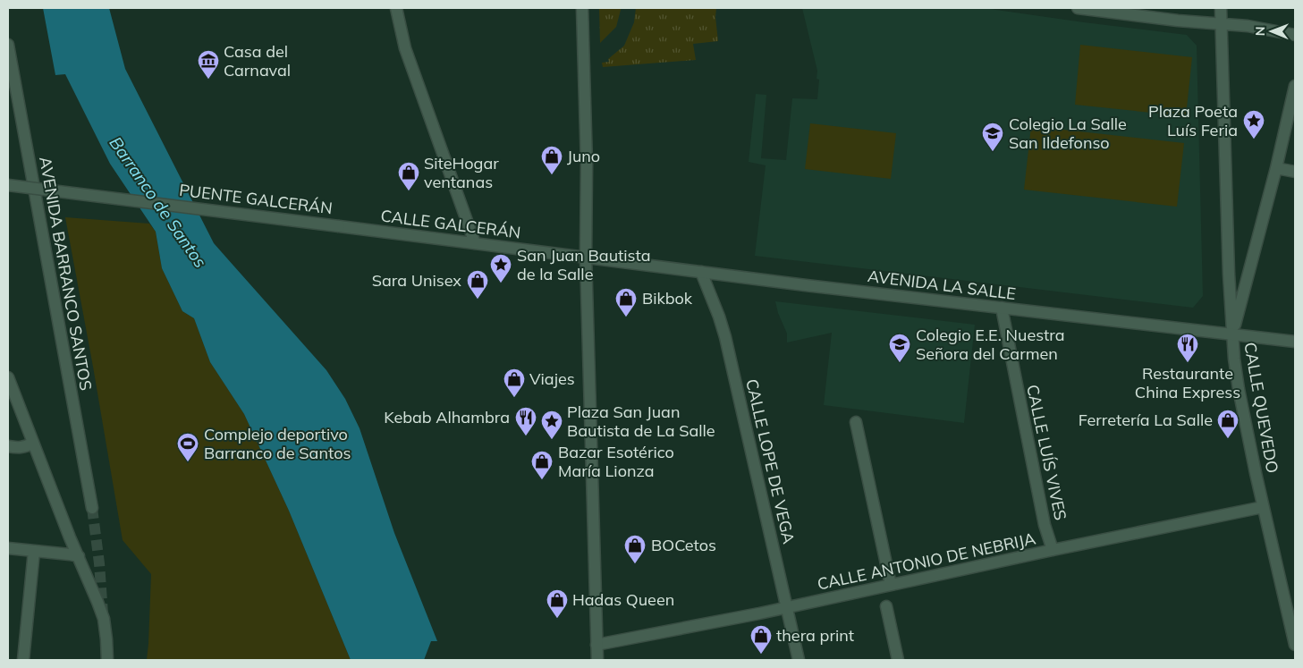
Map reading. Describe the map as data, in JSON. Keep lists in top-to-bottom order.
{
  "streets": {
    "street": [
      "PUENTE GALCERÁN",
      "CALLE GALCERÁN",
      "AVENIDA BARRANCO SANTOS",
      "AVENIDA LA SALLE",
      "CALLE QUEVEDO",
      "CALLE LUÍS VIVES",
      "CALLE LOPE DE VEGA",
      "CALLE ANTONIO DE NEBRIJA"
    ]
  },
  "crossings": [
    ["PUENTE GALCERÁN", "CALLE GALCERÁN"],
    ["CALLE GALCERÁN", "AVENIDA LA SALLE"],
    ["AVENIDA LA SALLE", "CALLE QUEVEDO"],
    ["AVENIDA LA SALLE", "CALLE LUÍS VIVES"],
    ["AVENIDA LA SALLE", "CALLE LOPE DE VEGA"],
    ["CALLE QUEVEDO", "CALLE ANTONIO DE NEBRIJA"],
    ["CALLE LUÍS VIVES", "CALLE ANTONIO DE NEBRIJA"],
    ["CALLE LOPE DE VEGA", "CALLE ANTONIO DE NEBRIJA"]
  ],
  "water": ["Barranco de Santos"],
  "places": {
    "museum": ["Casa del Carnaval"],
    "place": ["Plaza Poeta Luís Feria", "San Juan Bautista de la Salle", "Plaza San Juan Bautista de La Salle"],
    "school or university": ["Colegio La Salle San Ildefonso", "Colegio E.E. Nuestra Señora del Carmen"],
    "shop": [
      "Juno",
      "SiteHogar ventanas",
      "Sara Unisex",
      "Bikbok",
      "Viajes",
      "Ferretería La Salle",
      "Bazar Esotérico María Lionza",
      "BOCetos",
      "Hadas Queen",
      "thera print"
    ],
    "restaurant": ["Restaurante China Express", "Kebab Alhambra"],
    "sports": ["Complejo deportivo Barranco de Santos"]
  },
  "north": "left"
}
